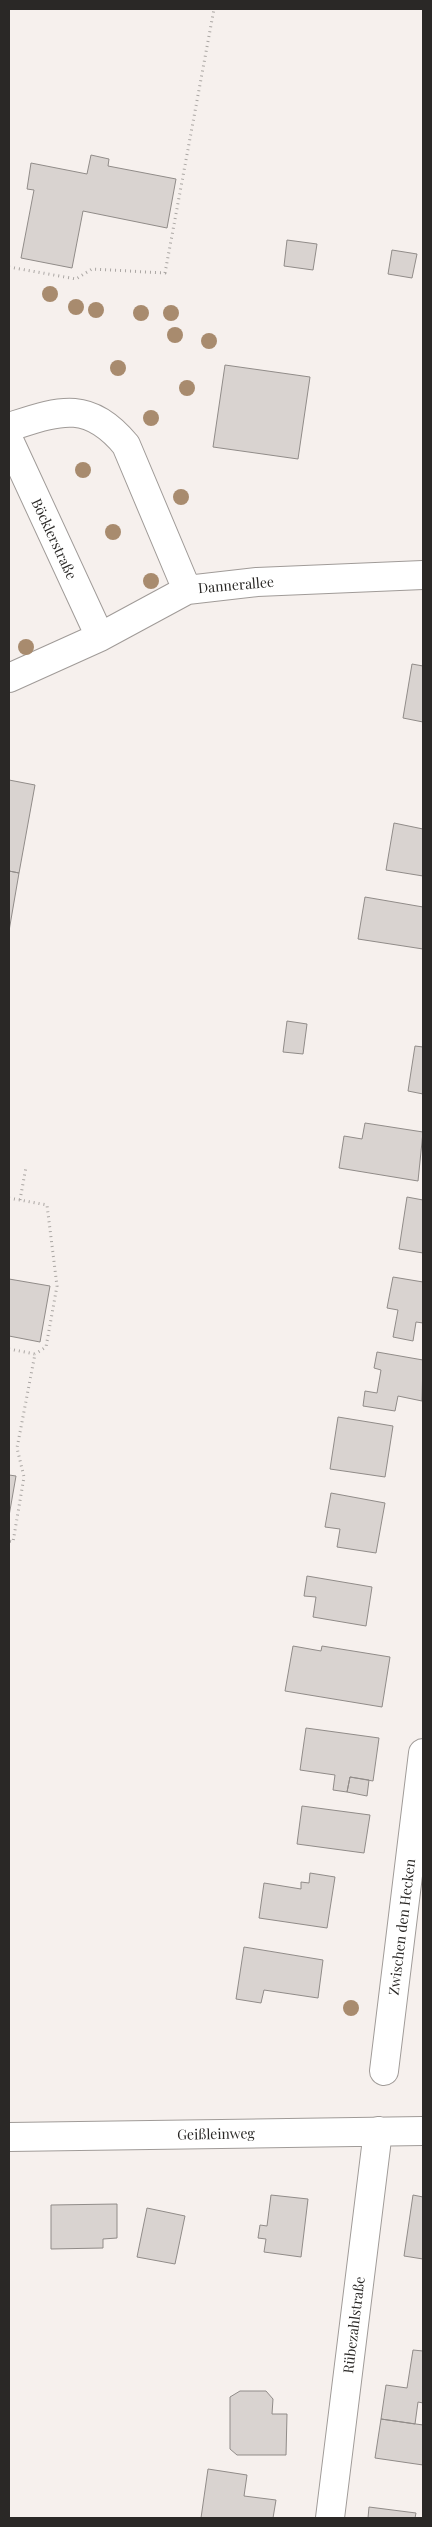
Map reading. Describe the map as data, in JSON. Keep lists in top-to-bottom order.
{
  "streets": {
    "street": [
      "Böcklerstraße",
      "Dannerallee",
      "Zwischen den Hecken",
      "Geißleinweg",
      "Rübezahlstraße"
    ]
  },
  "crossings": [
    ["Böcklerstraße", "Dannerallee"],
    ["Geißleinweg", "Rübezahlstraße"]
  ]
}
